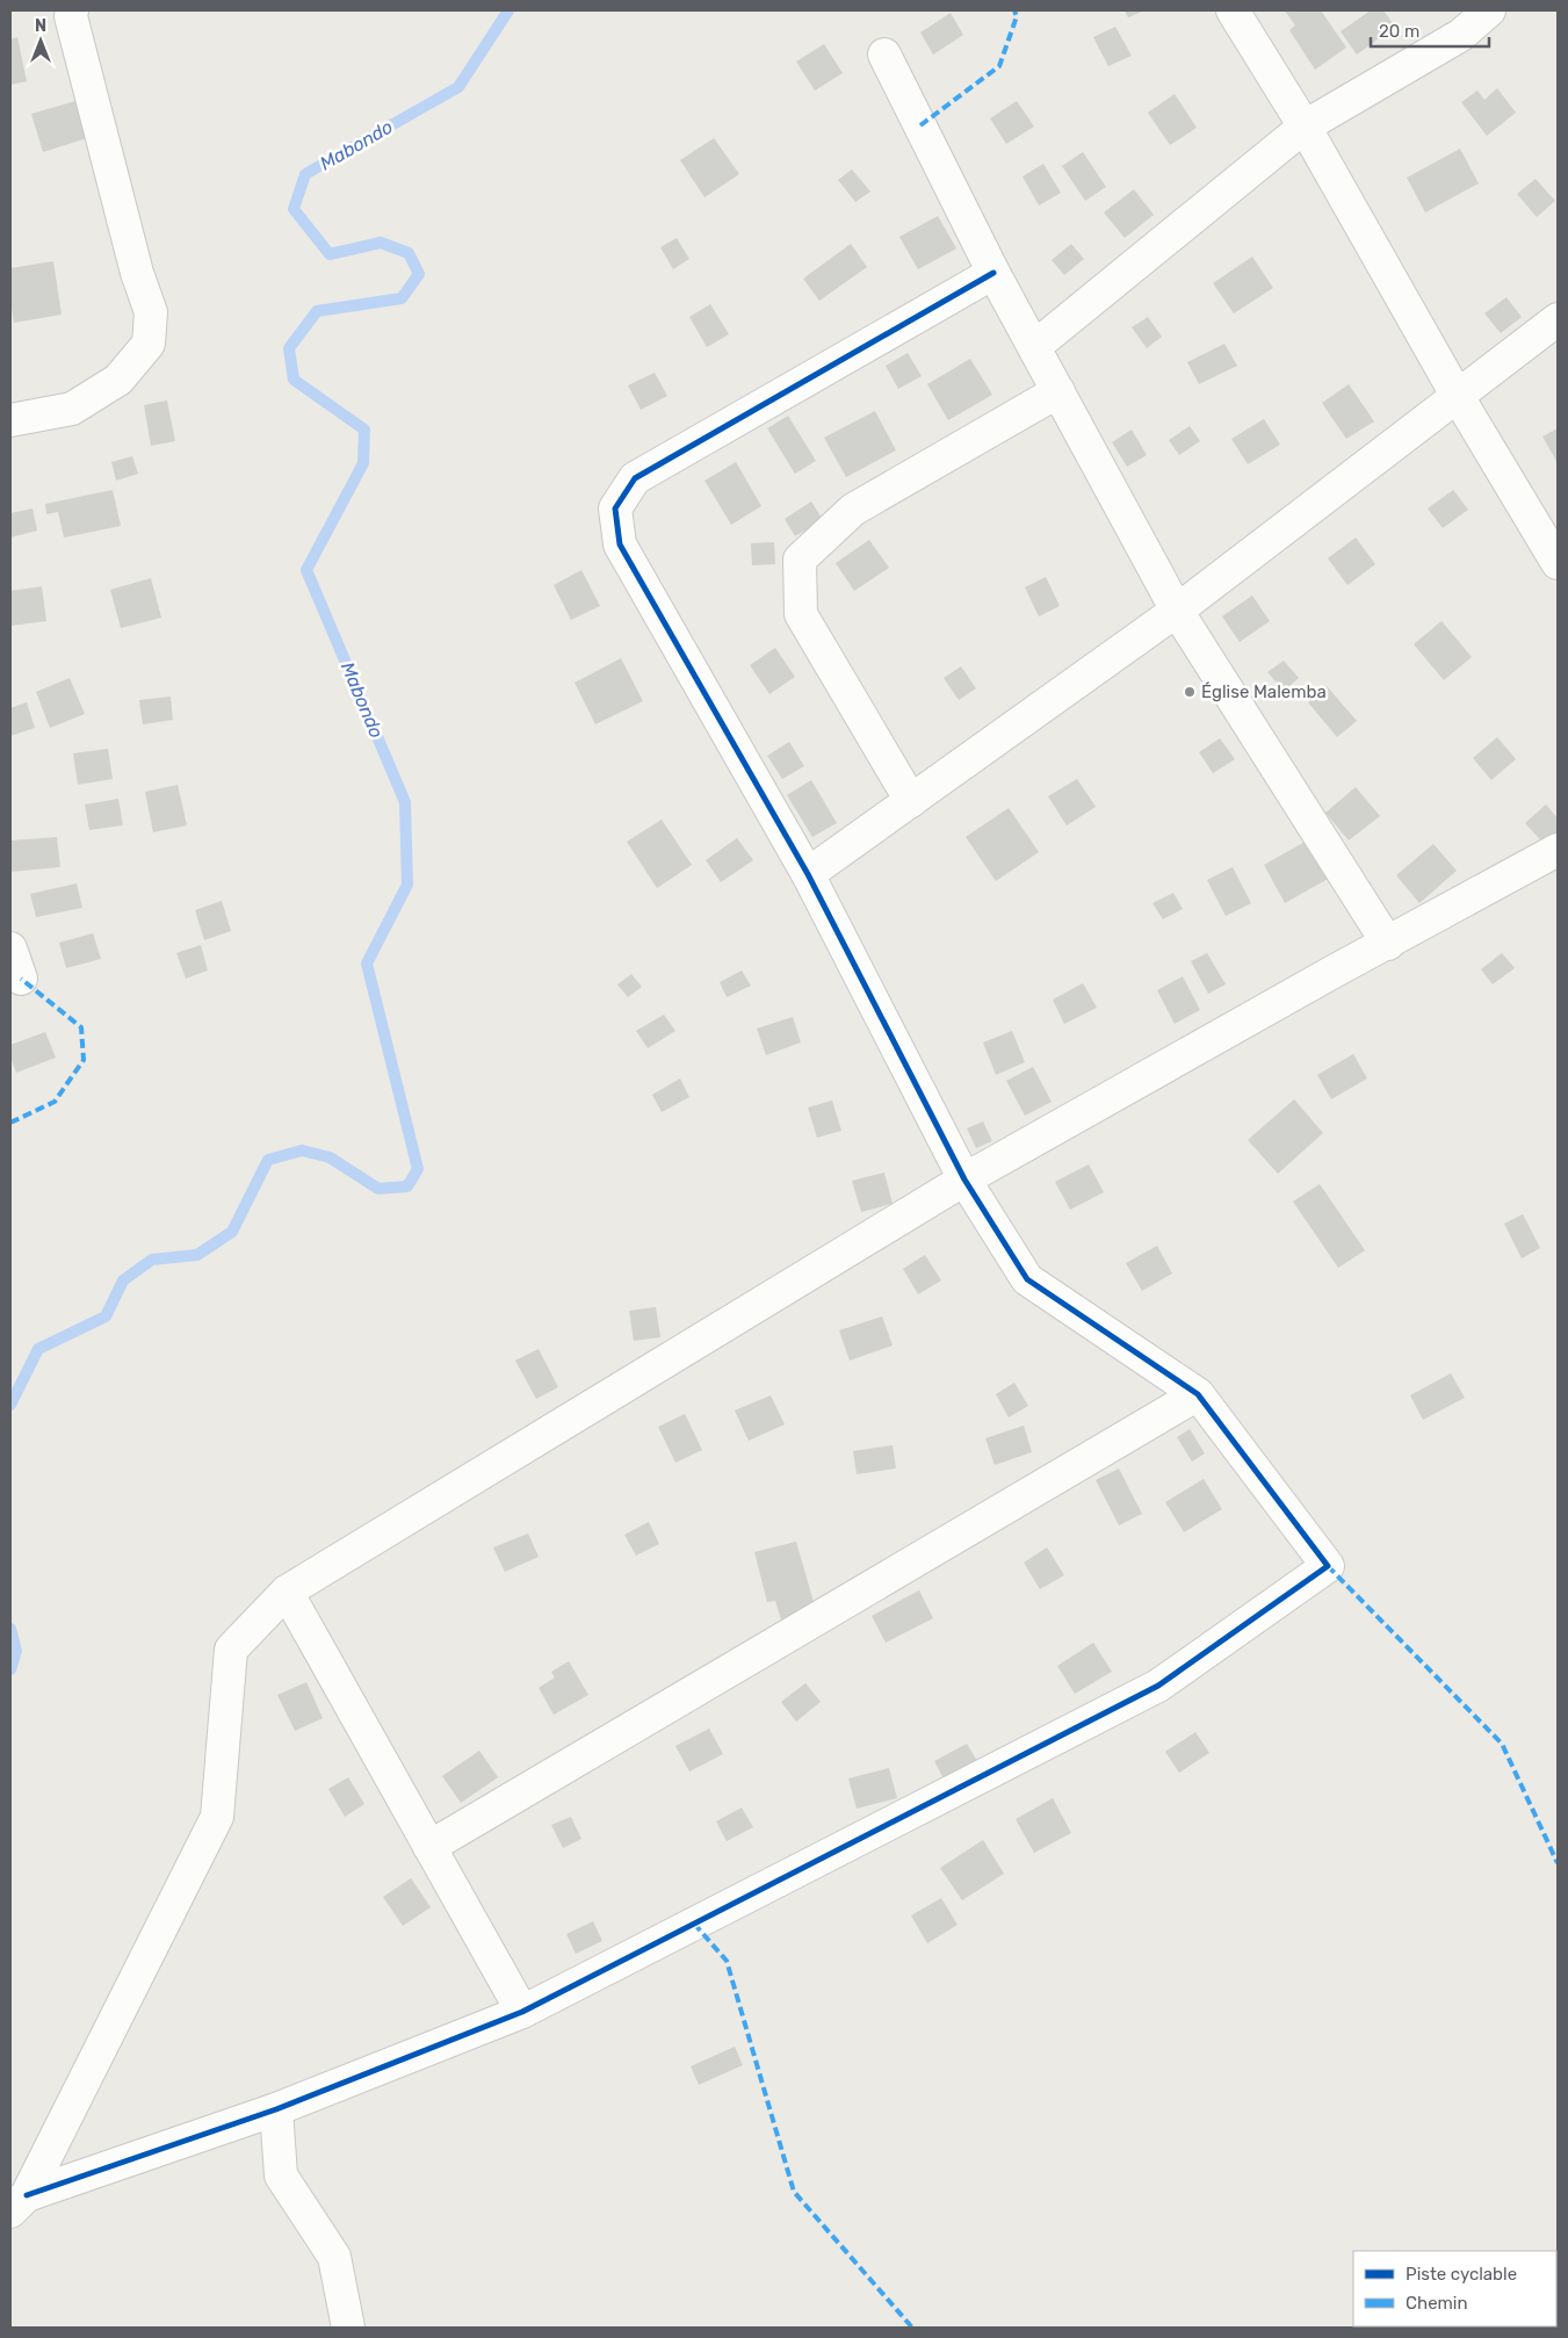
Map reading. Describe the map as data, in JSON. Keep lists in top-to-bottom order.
{
  "water": ["Mabondo"],
  "places": ["Église Malemba"],
  "legend": ["Piste cyclable", "Chemin"],
  "scale_bar": "20 m",
  "north": "top"
}
